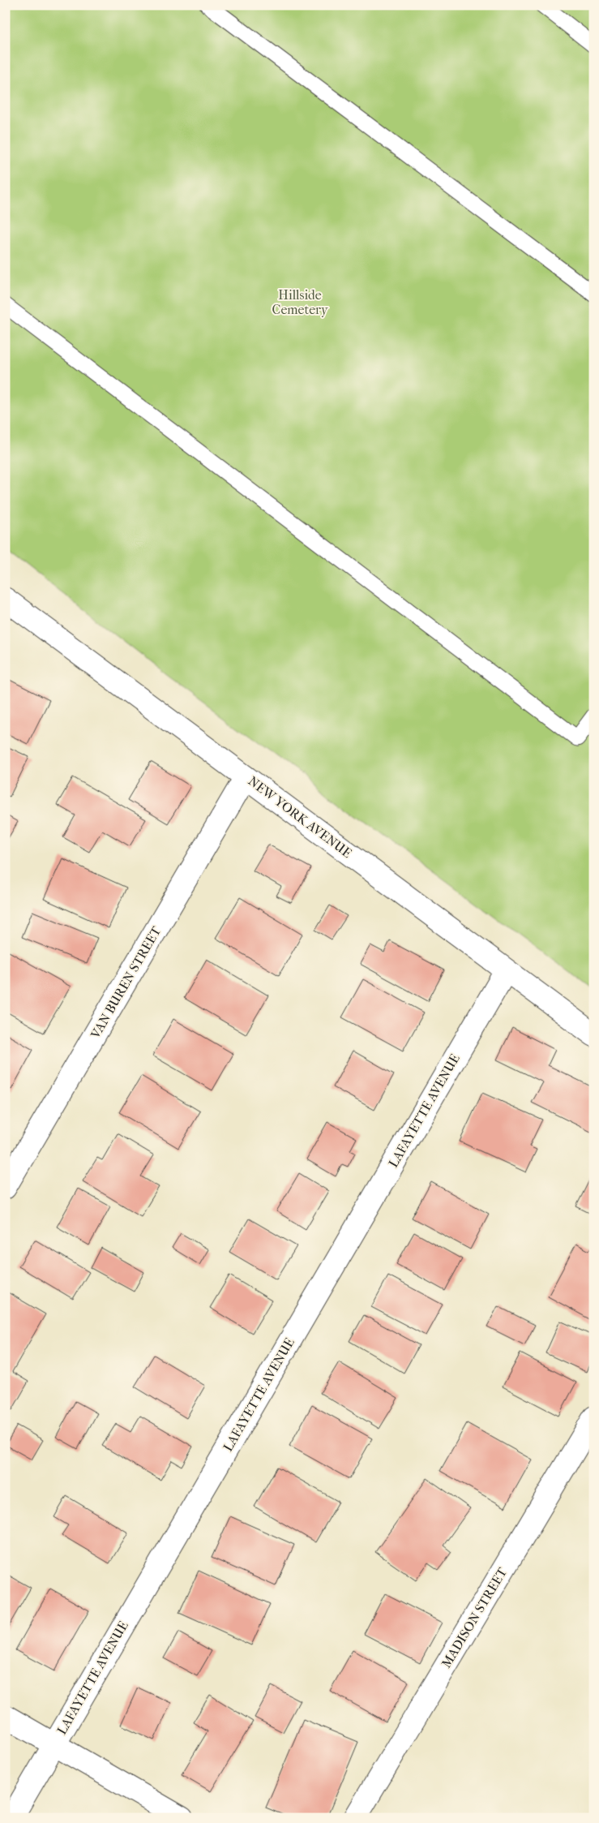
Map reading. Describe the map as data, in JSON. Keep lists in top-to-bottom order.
{
  "streets": {
    "street": [
      "NEW YORK AVENUE",
      "VAN BUREN STREET",
      "LAFAYETTE AVENUE",
      "MADISON STREET"
    ]
  },
  "crossings": [
    ["NEW YORK AVENUE", "VAN BUREN STREET"],
    ["NEW YORK AVENUE", "LAFAYETTE AVENUE"]
  ],
  "parks": ["Hillside Cemetery"]
}
